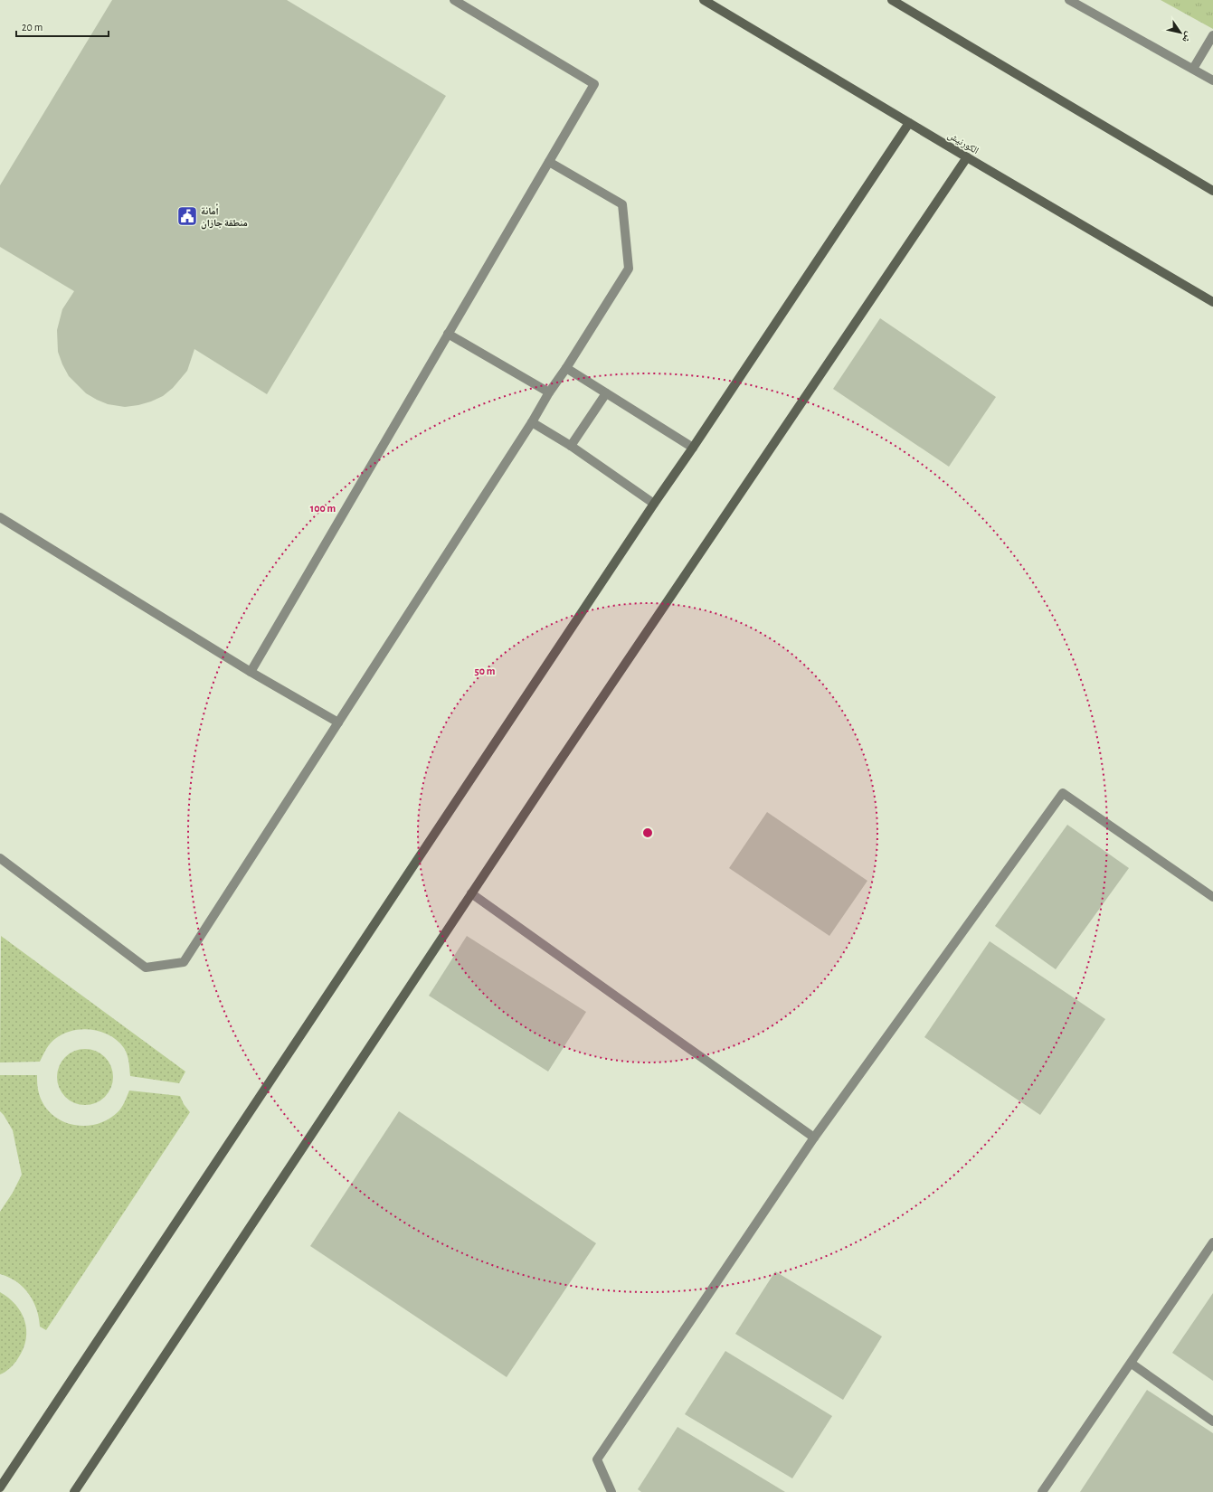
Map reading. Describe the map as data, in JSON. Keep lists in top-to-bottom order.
{
  "streets": {
    "main road": ["الكورنيش"]
  },
  "places": {
    "public building": ["أمانة منطقة جازان"]
  },
  "scale_bar": "20 m",
  "north": "bottom right",
  "rings": ["100 m", "50 m"]
}
